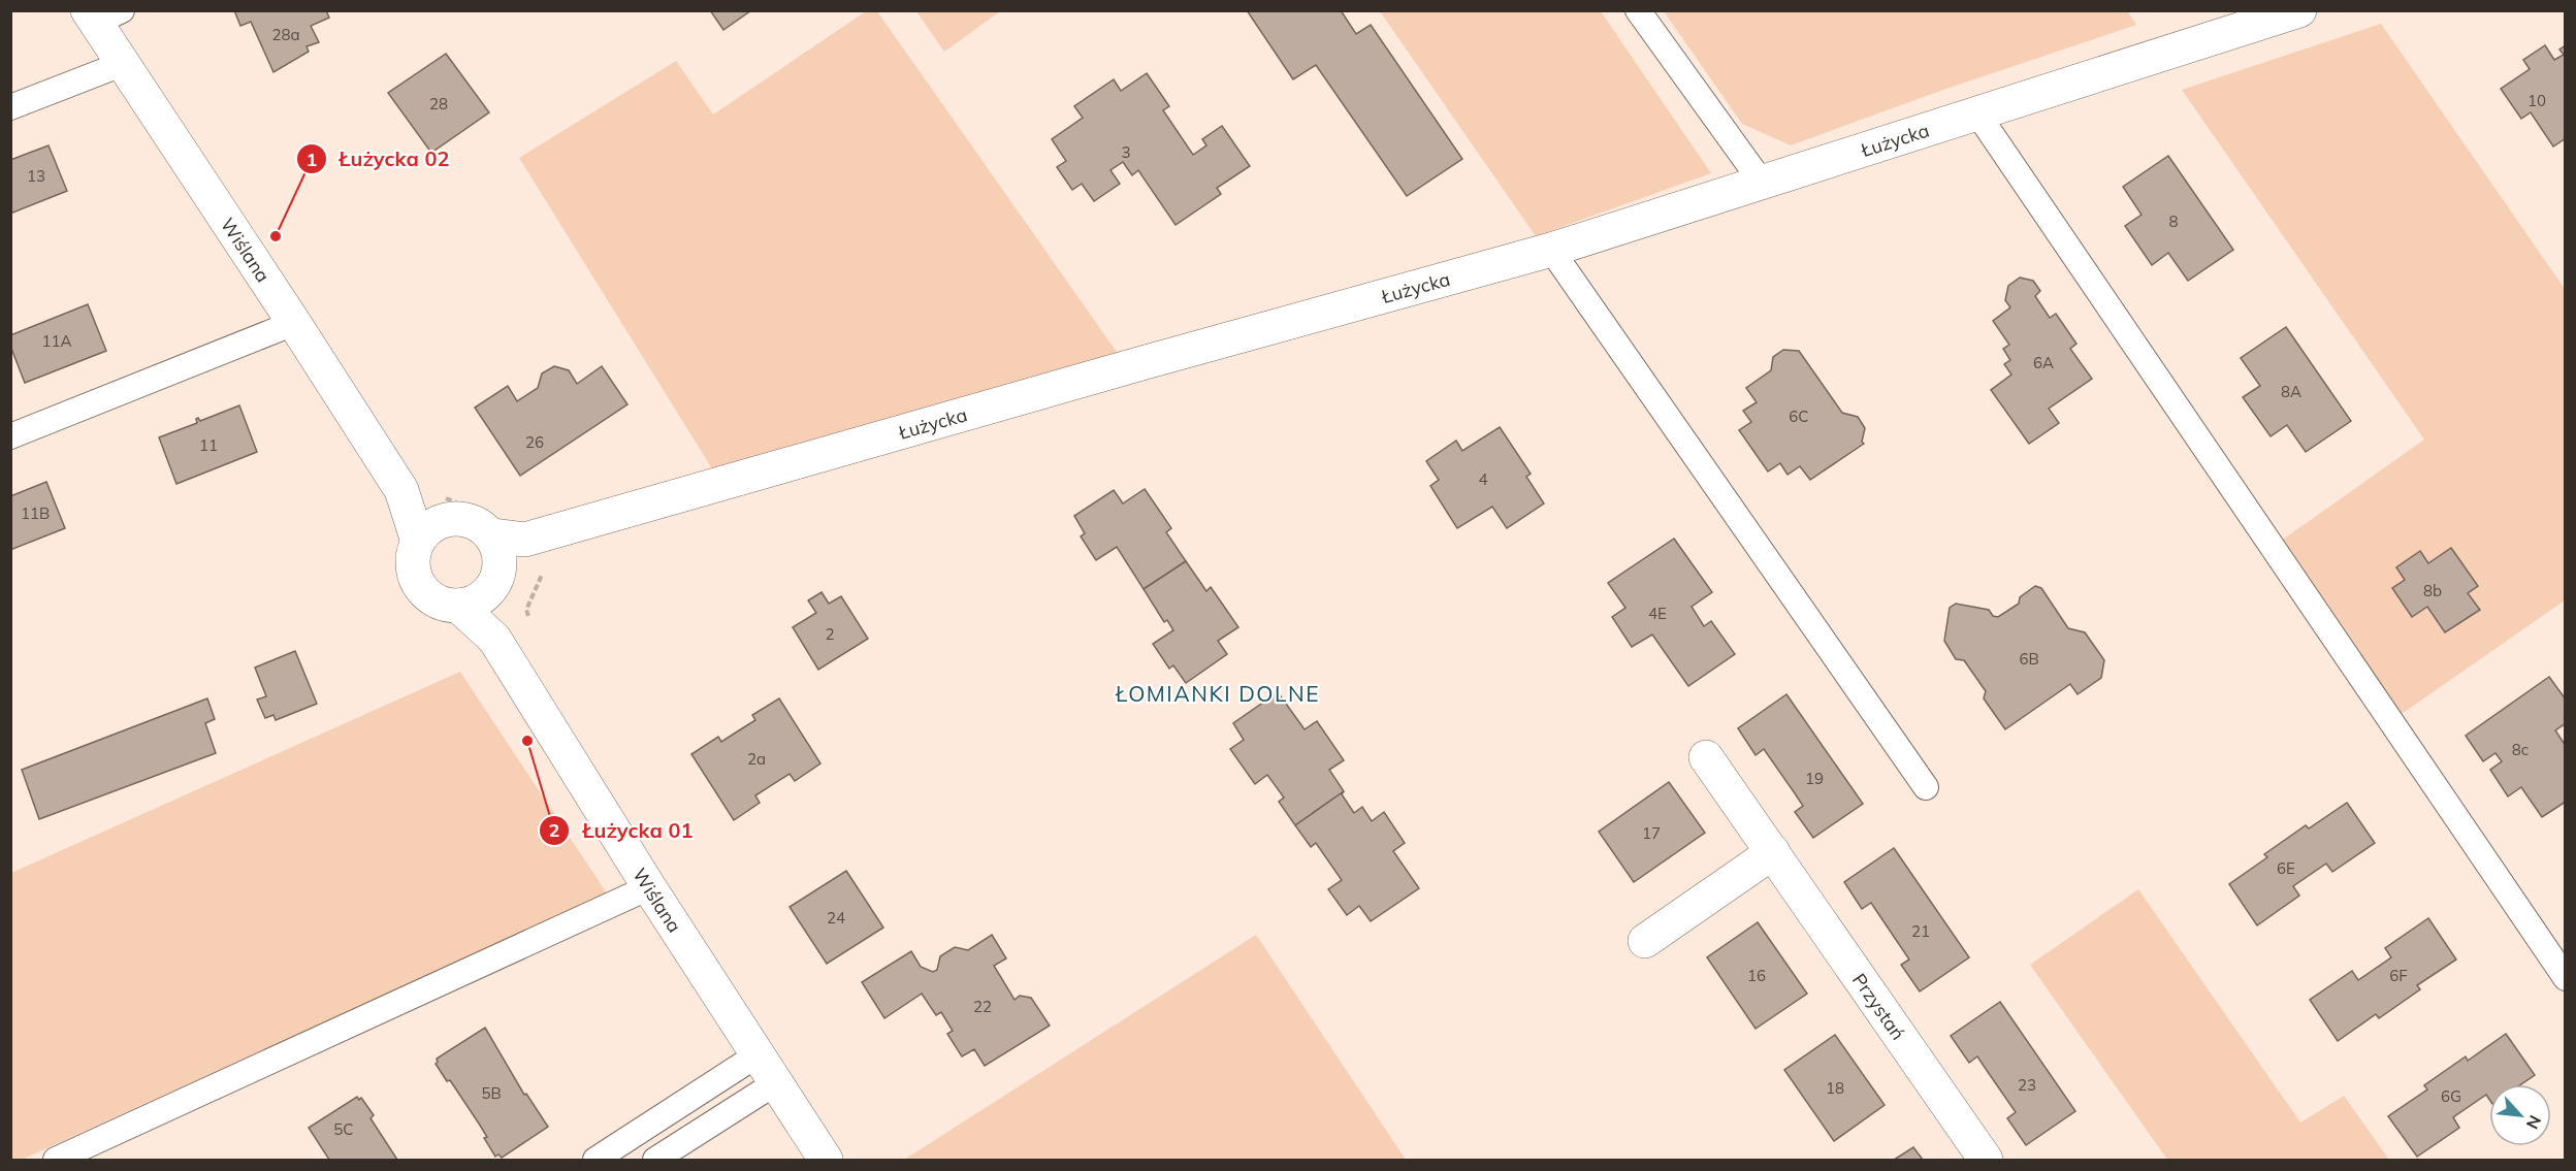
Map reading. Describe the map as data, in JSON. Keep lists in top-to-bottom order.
{
  "streets": {
    "street": ["Łużycka", "Wiślana", "Przystań"]
  },
  "crossings": [
    ["Łużycka", "Wiślana"]
  ],
  "districts": ["ŁOMIANKI DOLNE"],
  "places": ["Łużycka 02", "Łużycka 01"],
  "house_numbers": [
    "28a",
    "10",
    "28",
    "3",
    "13",
    "8",
    "11A",
    "6A",
    "8A",
    "6C",
    "26",
    "11",
    "4",
    "11B",
    "8b",
    "4E",
    "2",
    "6B",
    "8c",
    "2a",
    "19",
    "17",
    "6E",
    "24",
    "21",
    "16",
    "6F",
    "22",
    "23",
    "18",
    "5B",
    "6G",
    "5C"
  ],
  "north": "bottom right"
}
